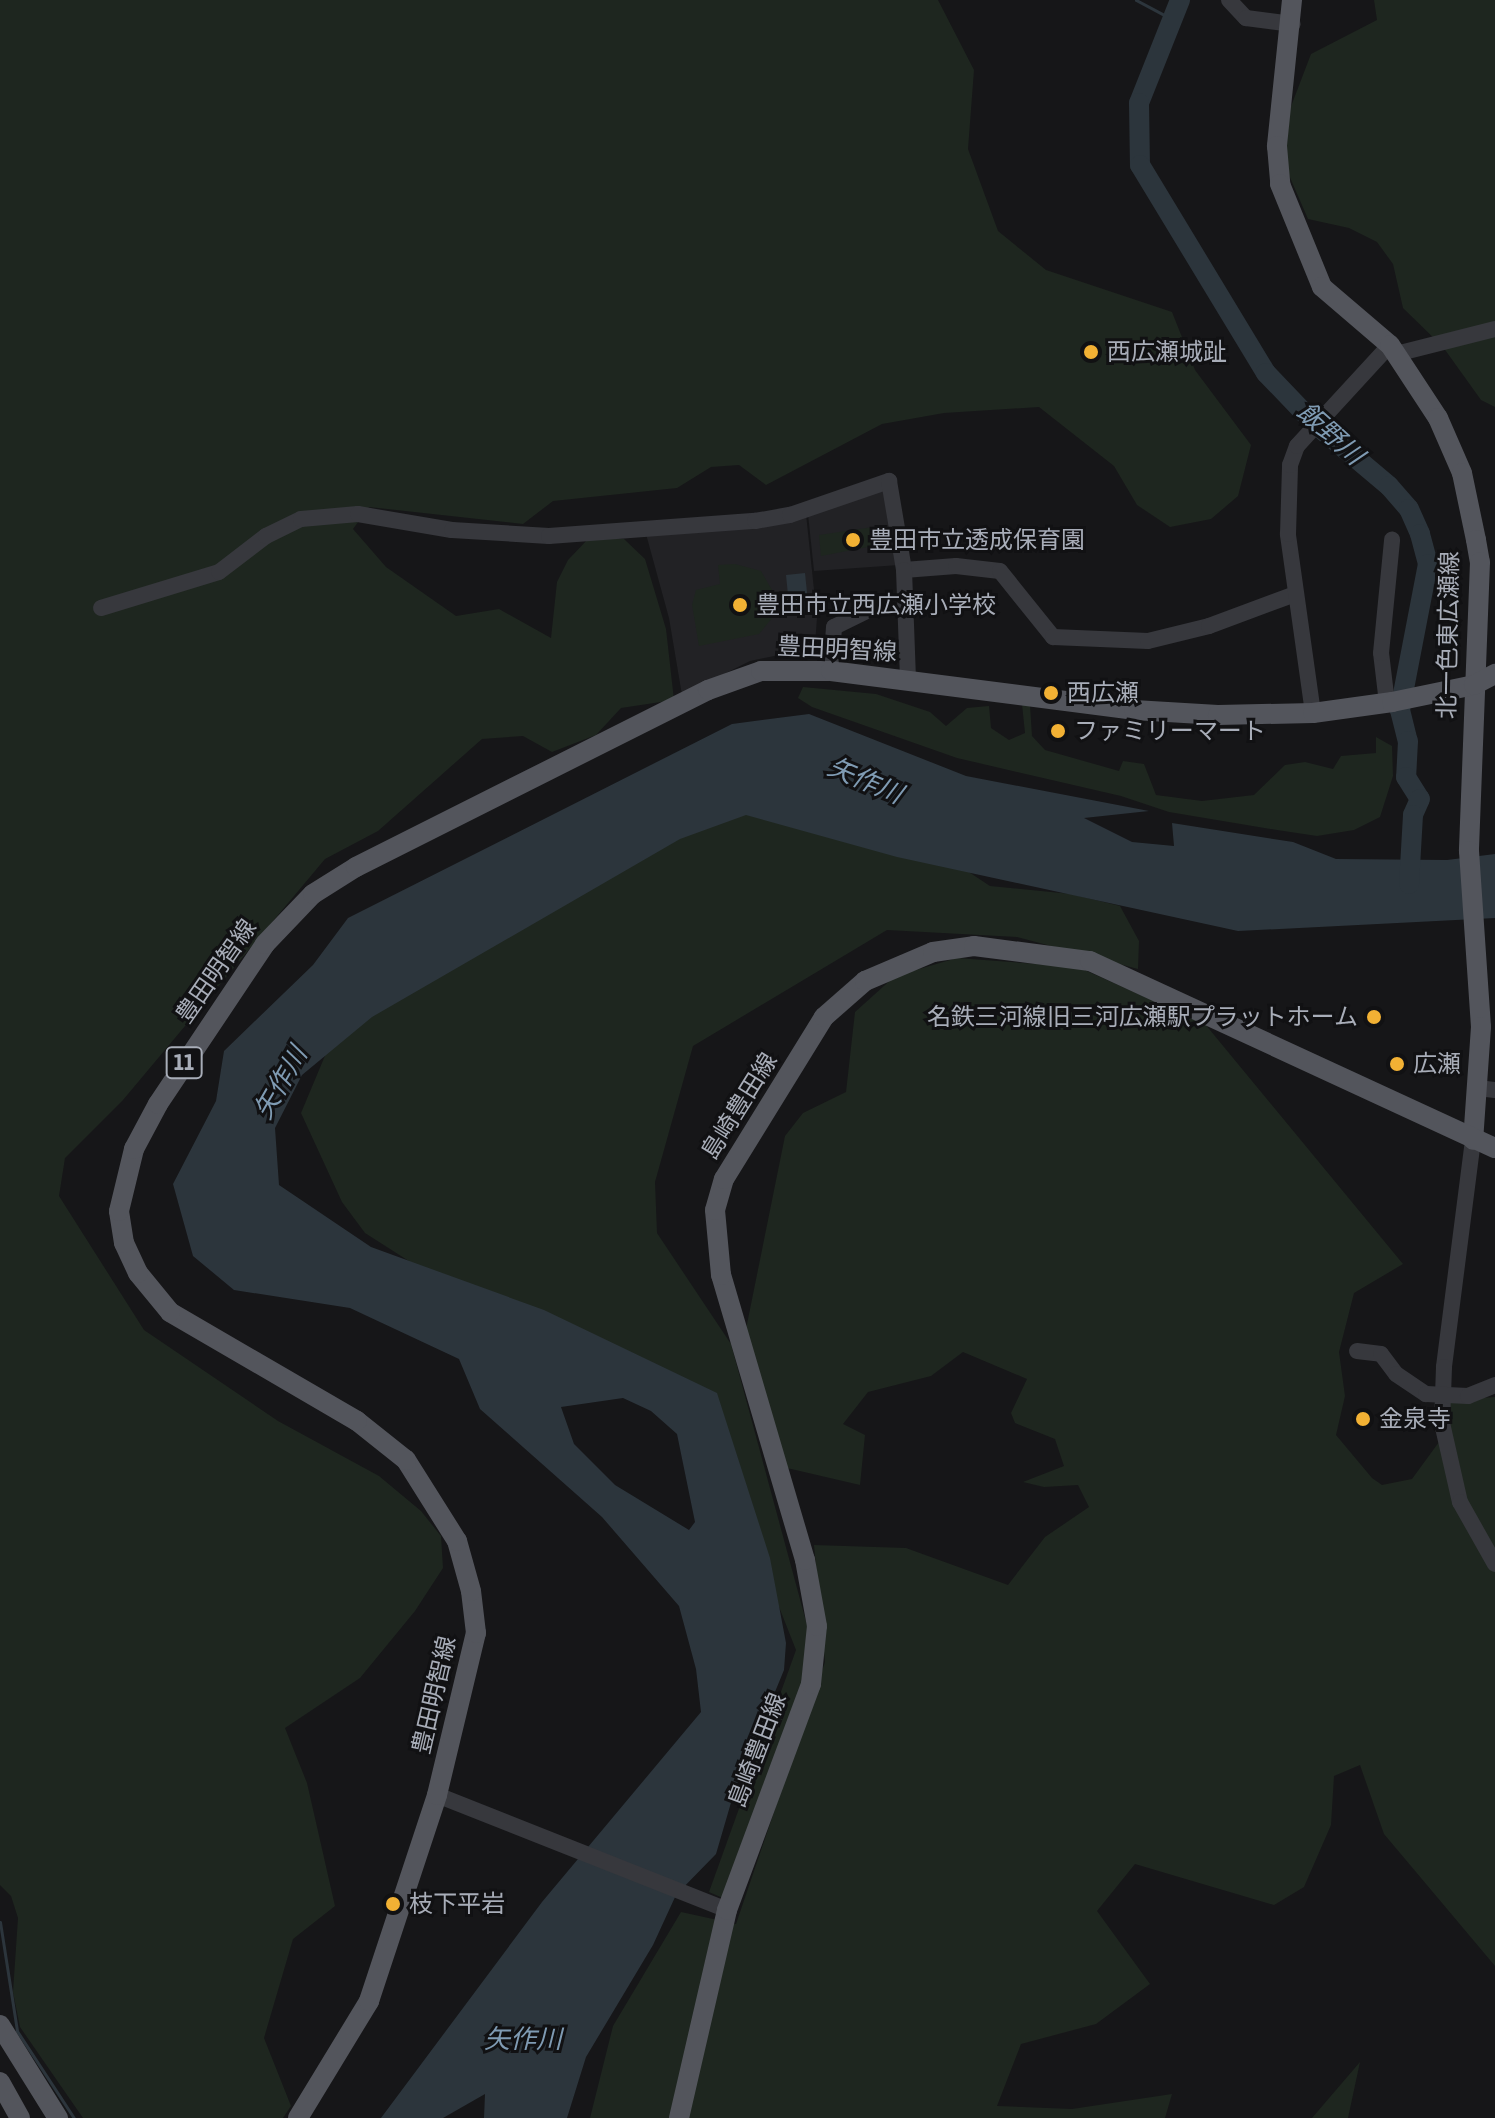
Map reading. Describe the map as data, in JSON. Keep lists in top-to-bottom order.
{
  "streets": {
    "main road": [
      "北一色東広瀬線",
      "豊田明智線",
      "11",
      "島崎豊田線"
    ]
  },
  "crossings": [
    ["北一色東広瀬線", "豊田明智線"],
    ["北一色東広瀬線", "島崎豊田線"]
  ],
  "water": ["飯野川", "矢作川"],
  "places": [
    "西広瀬城趾",
    "豊田市立透成保育園",
    "豊田市立西広瀬小学校",
    "西広瀬",
    "ファミリーマート",
    "名鉄三河線旧三河広瀬駅プラットホーム",
    "広瀬",
    "金泉寺",
    "枝下平岩"
  ]
}
